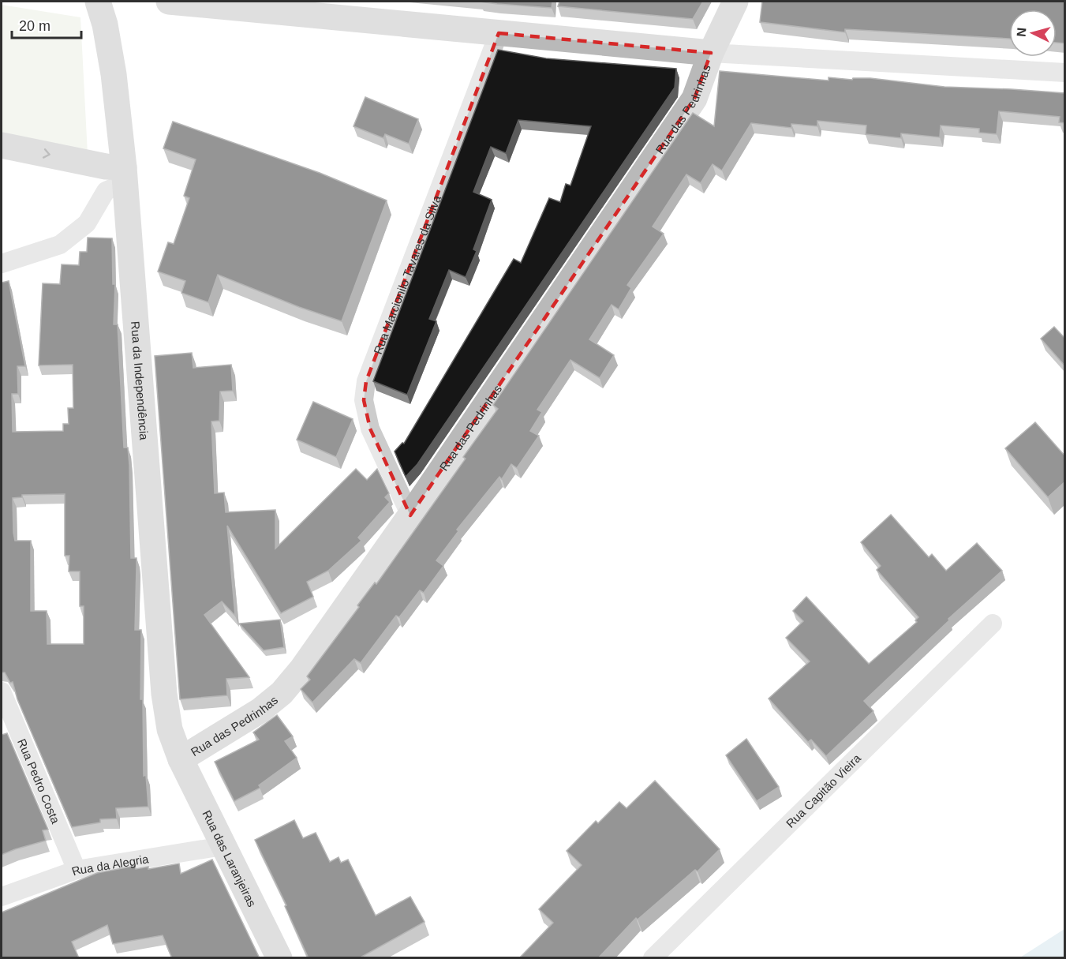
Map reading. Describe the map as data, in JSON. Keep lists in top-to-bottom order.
{
  "streets": {
    "street": [
      "Rua das Pedrinhas",
      "Rua Marcionilo Tavares da Silva",
      "Rua da Independência",
      "Rua Pedro Costa",
      "Rua Capitão Vieira",
      "Rua das Laranjeiras",
      "Rua da Alegria"
    ]
  },
  "crossings": [
    ["Rua das Pedrinhas", "Rua Marcionilo Tavares da Silva"],
    ["Rua das Pedrinhas", "Rua da Independência"],
    ["Rua das Pedrinhas", "Rua das Laranjeiras"],
    ["Rua da Independência", "Rua das Laranjeiras"],
    ["Rua Pedro Costa", "Rua da Alegria"],
    ["Rua das Laranjeiras", "Rua da Alegria"]
  ],
  "scale_bar": "20 m",
  "north": "left"
}
